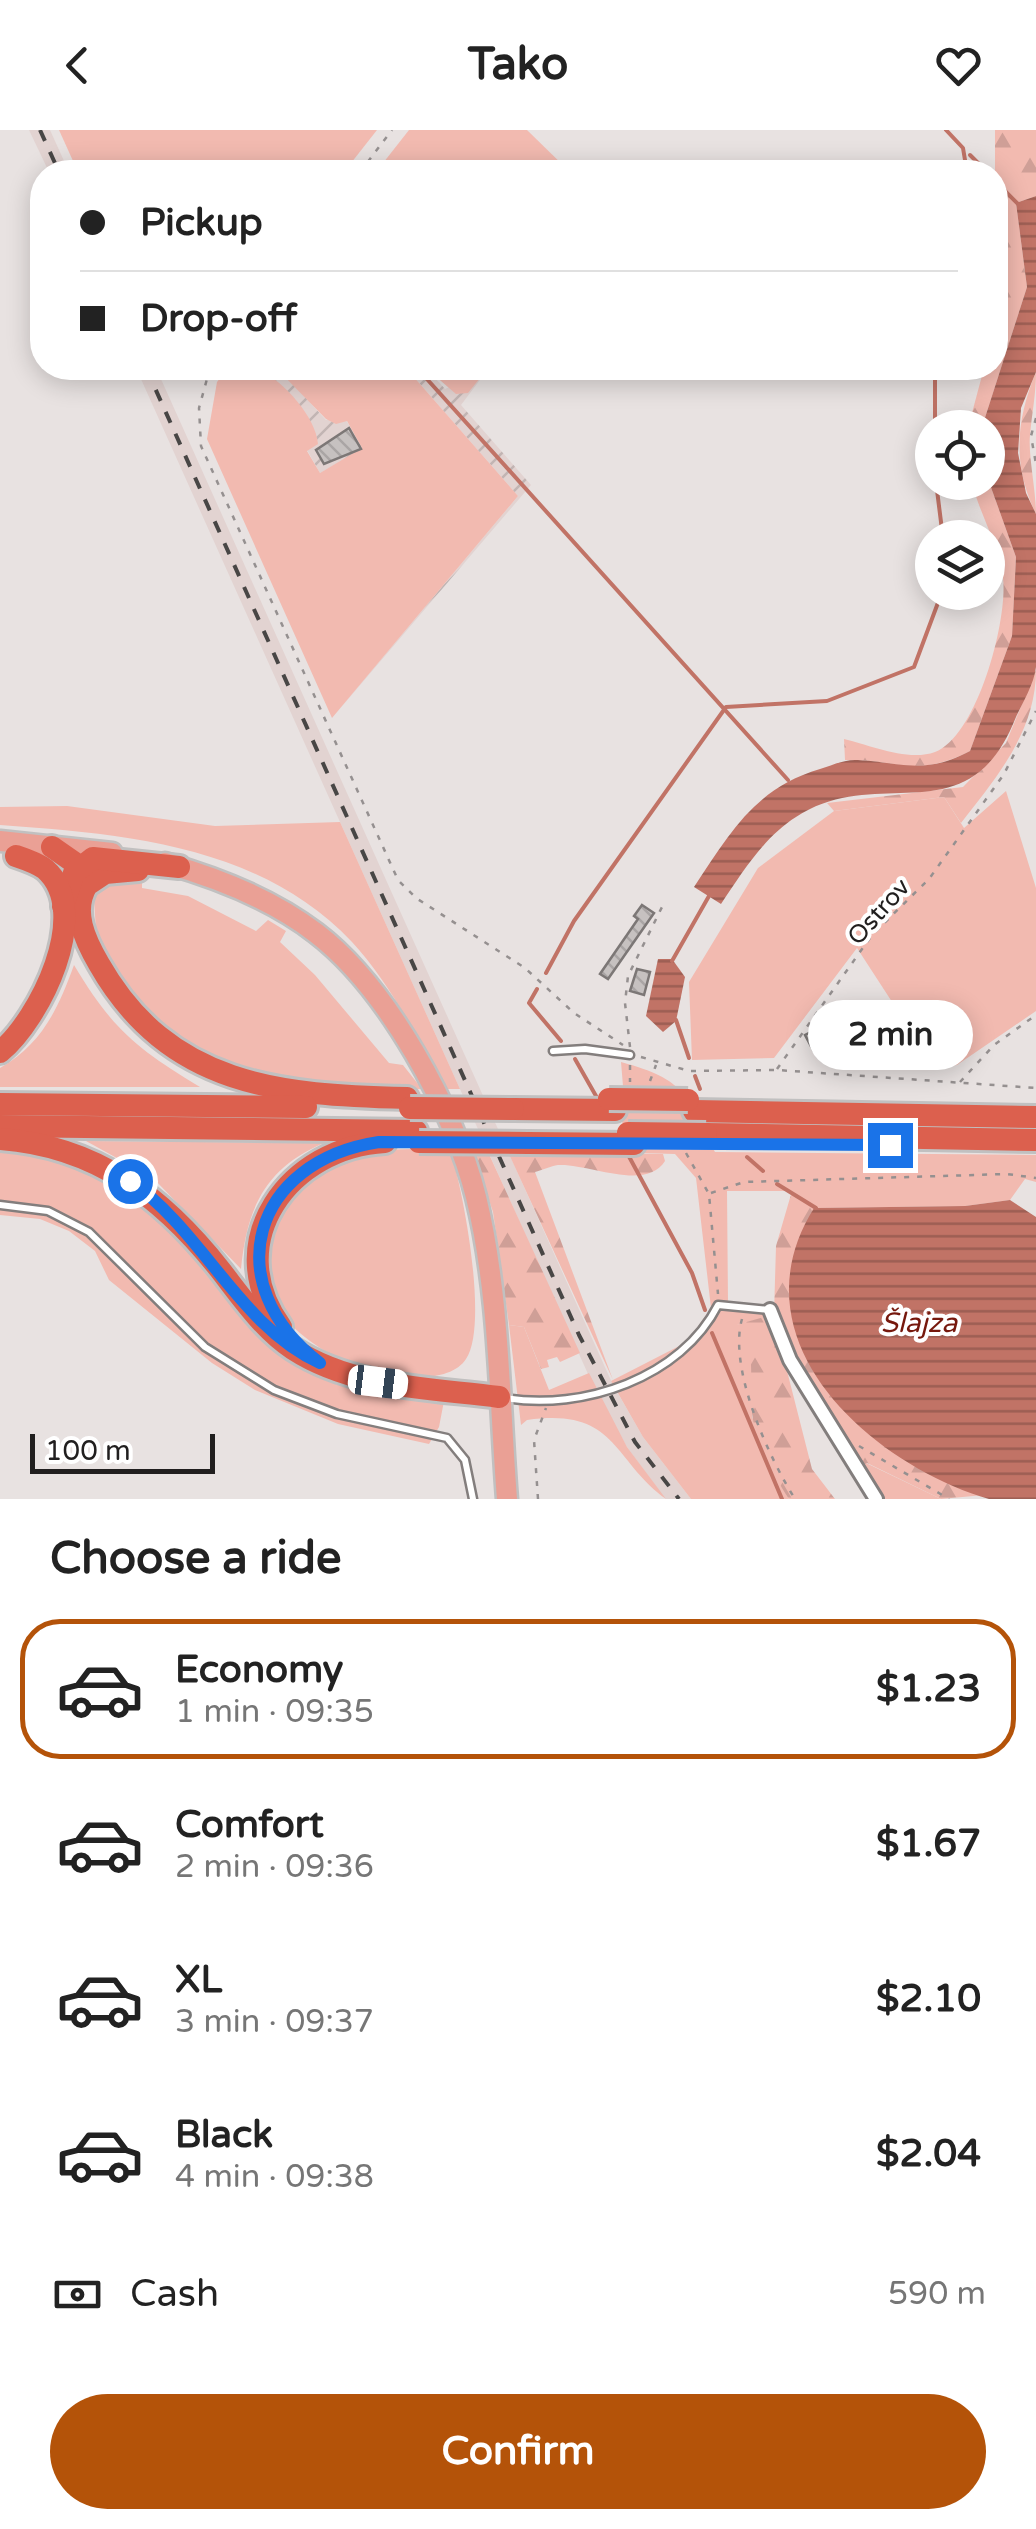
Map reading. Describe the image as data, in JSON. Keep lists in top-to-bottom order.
{
  "streets": {
    "path": ["Ostrov"]
  },
  "water": ["Šlajza"],
  "scale_bar": "100 m",
  "page": {
    "header": "Tako",
    "banner": ["Pickup", "Drop-off"],
    "bubble": "2 min",
    "scale": "100 m",
    "heading": "Choose a ride",
    "list": [
      {
        "name": "Economy",
        "note": "1 min · 09:35",
        "value": "$1.23"
      },
      {
        "name": "Comfort",
        "note": "2 min · 09:36",
        "value": "$1.67"
      },
      {
        "name": "XL",
        "note": "3 min · 09:37",
        "value": "$2.10"
      },
      {
        "name": "Black",
        "note": "4 min · 09:38",
        "value": "$2.04"
      }
    ],
    "pay": ["Cash", "590 m"],
    "buttons": "Confirm"
  }
}
